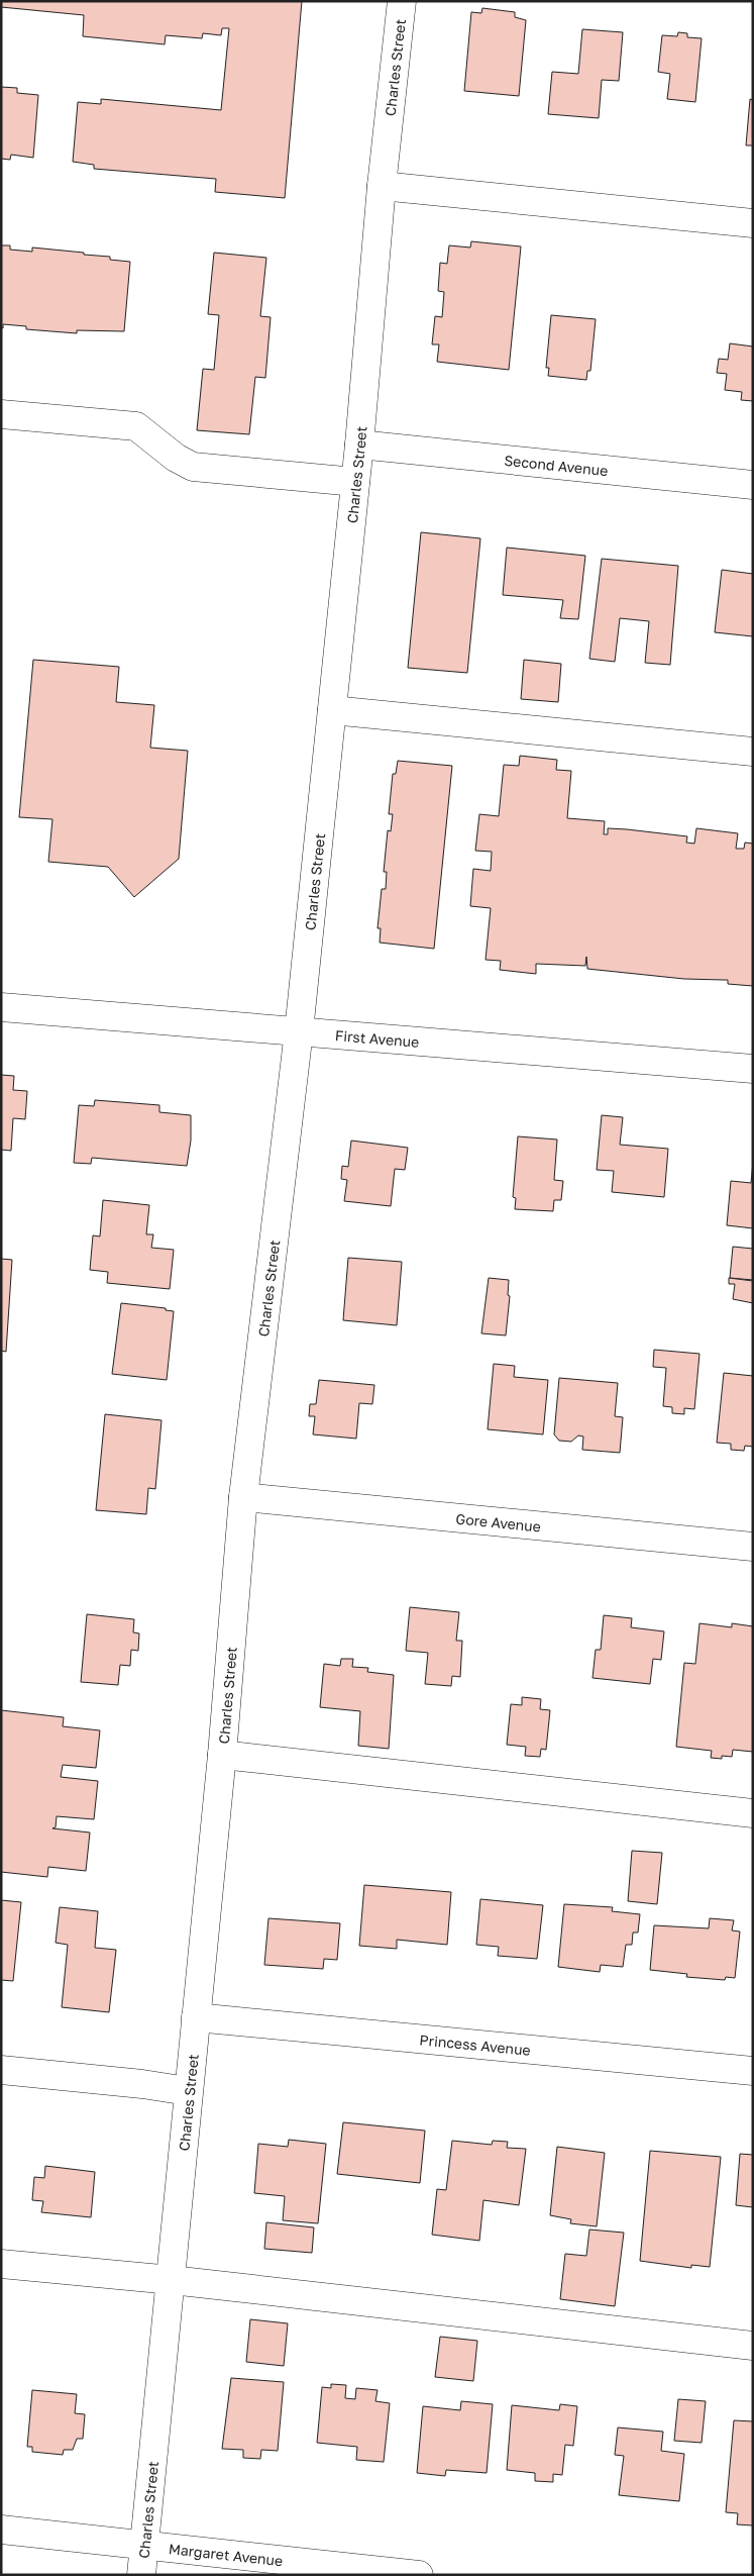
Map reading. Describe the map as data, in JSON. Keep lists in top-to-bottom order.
{
  "streets": {
    "street": [
      "Charles Street",
      "Second Avenue",
      "First Avenue",
      "Gore Avenue",
      "Princess Avenue",
      "Margaret Avenue"
    ]
  },
  "crossings": [
    ["Charles Street", "Second Avenue"],
    ["Charles Street", "First Avenue"],
    ["Charles Street", "Gore Avenue"],
    ["Charles Street", "Princess Avenue"],
    ["Charles Street", "Margaret Avenue"]
  ]
}
